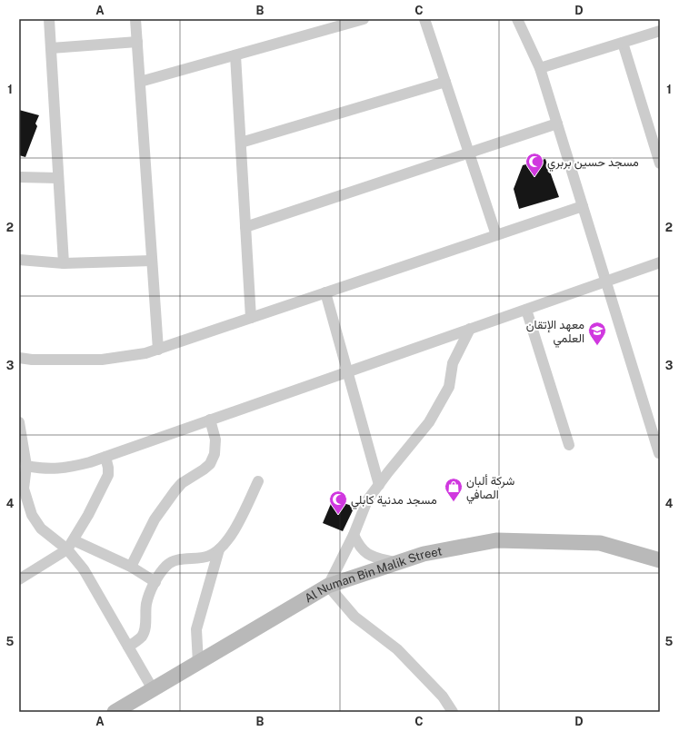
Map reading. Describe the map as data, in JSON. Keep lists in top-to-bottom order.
{
  "streets": {
    "main road": ["Al Numan Bin Malik Street"]
  },
  "places": {
    "mosque": ["مسجد حسين بربري", "مسجد مدنية كابلي"],
    "school or university": ["معهد الإتقان العلمي"],
    "shop": ["شركة ألبان الصافي"]
  },
  "grid": {
    "columns": [
      "A",
      "B",
      "C",
      "D"
    ],
    "rows": [
      "1",
      "2",
      "3",
      "4",
      "5"
    ]
  }
}
